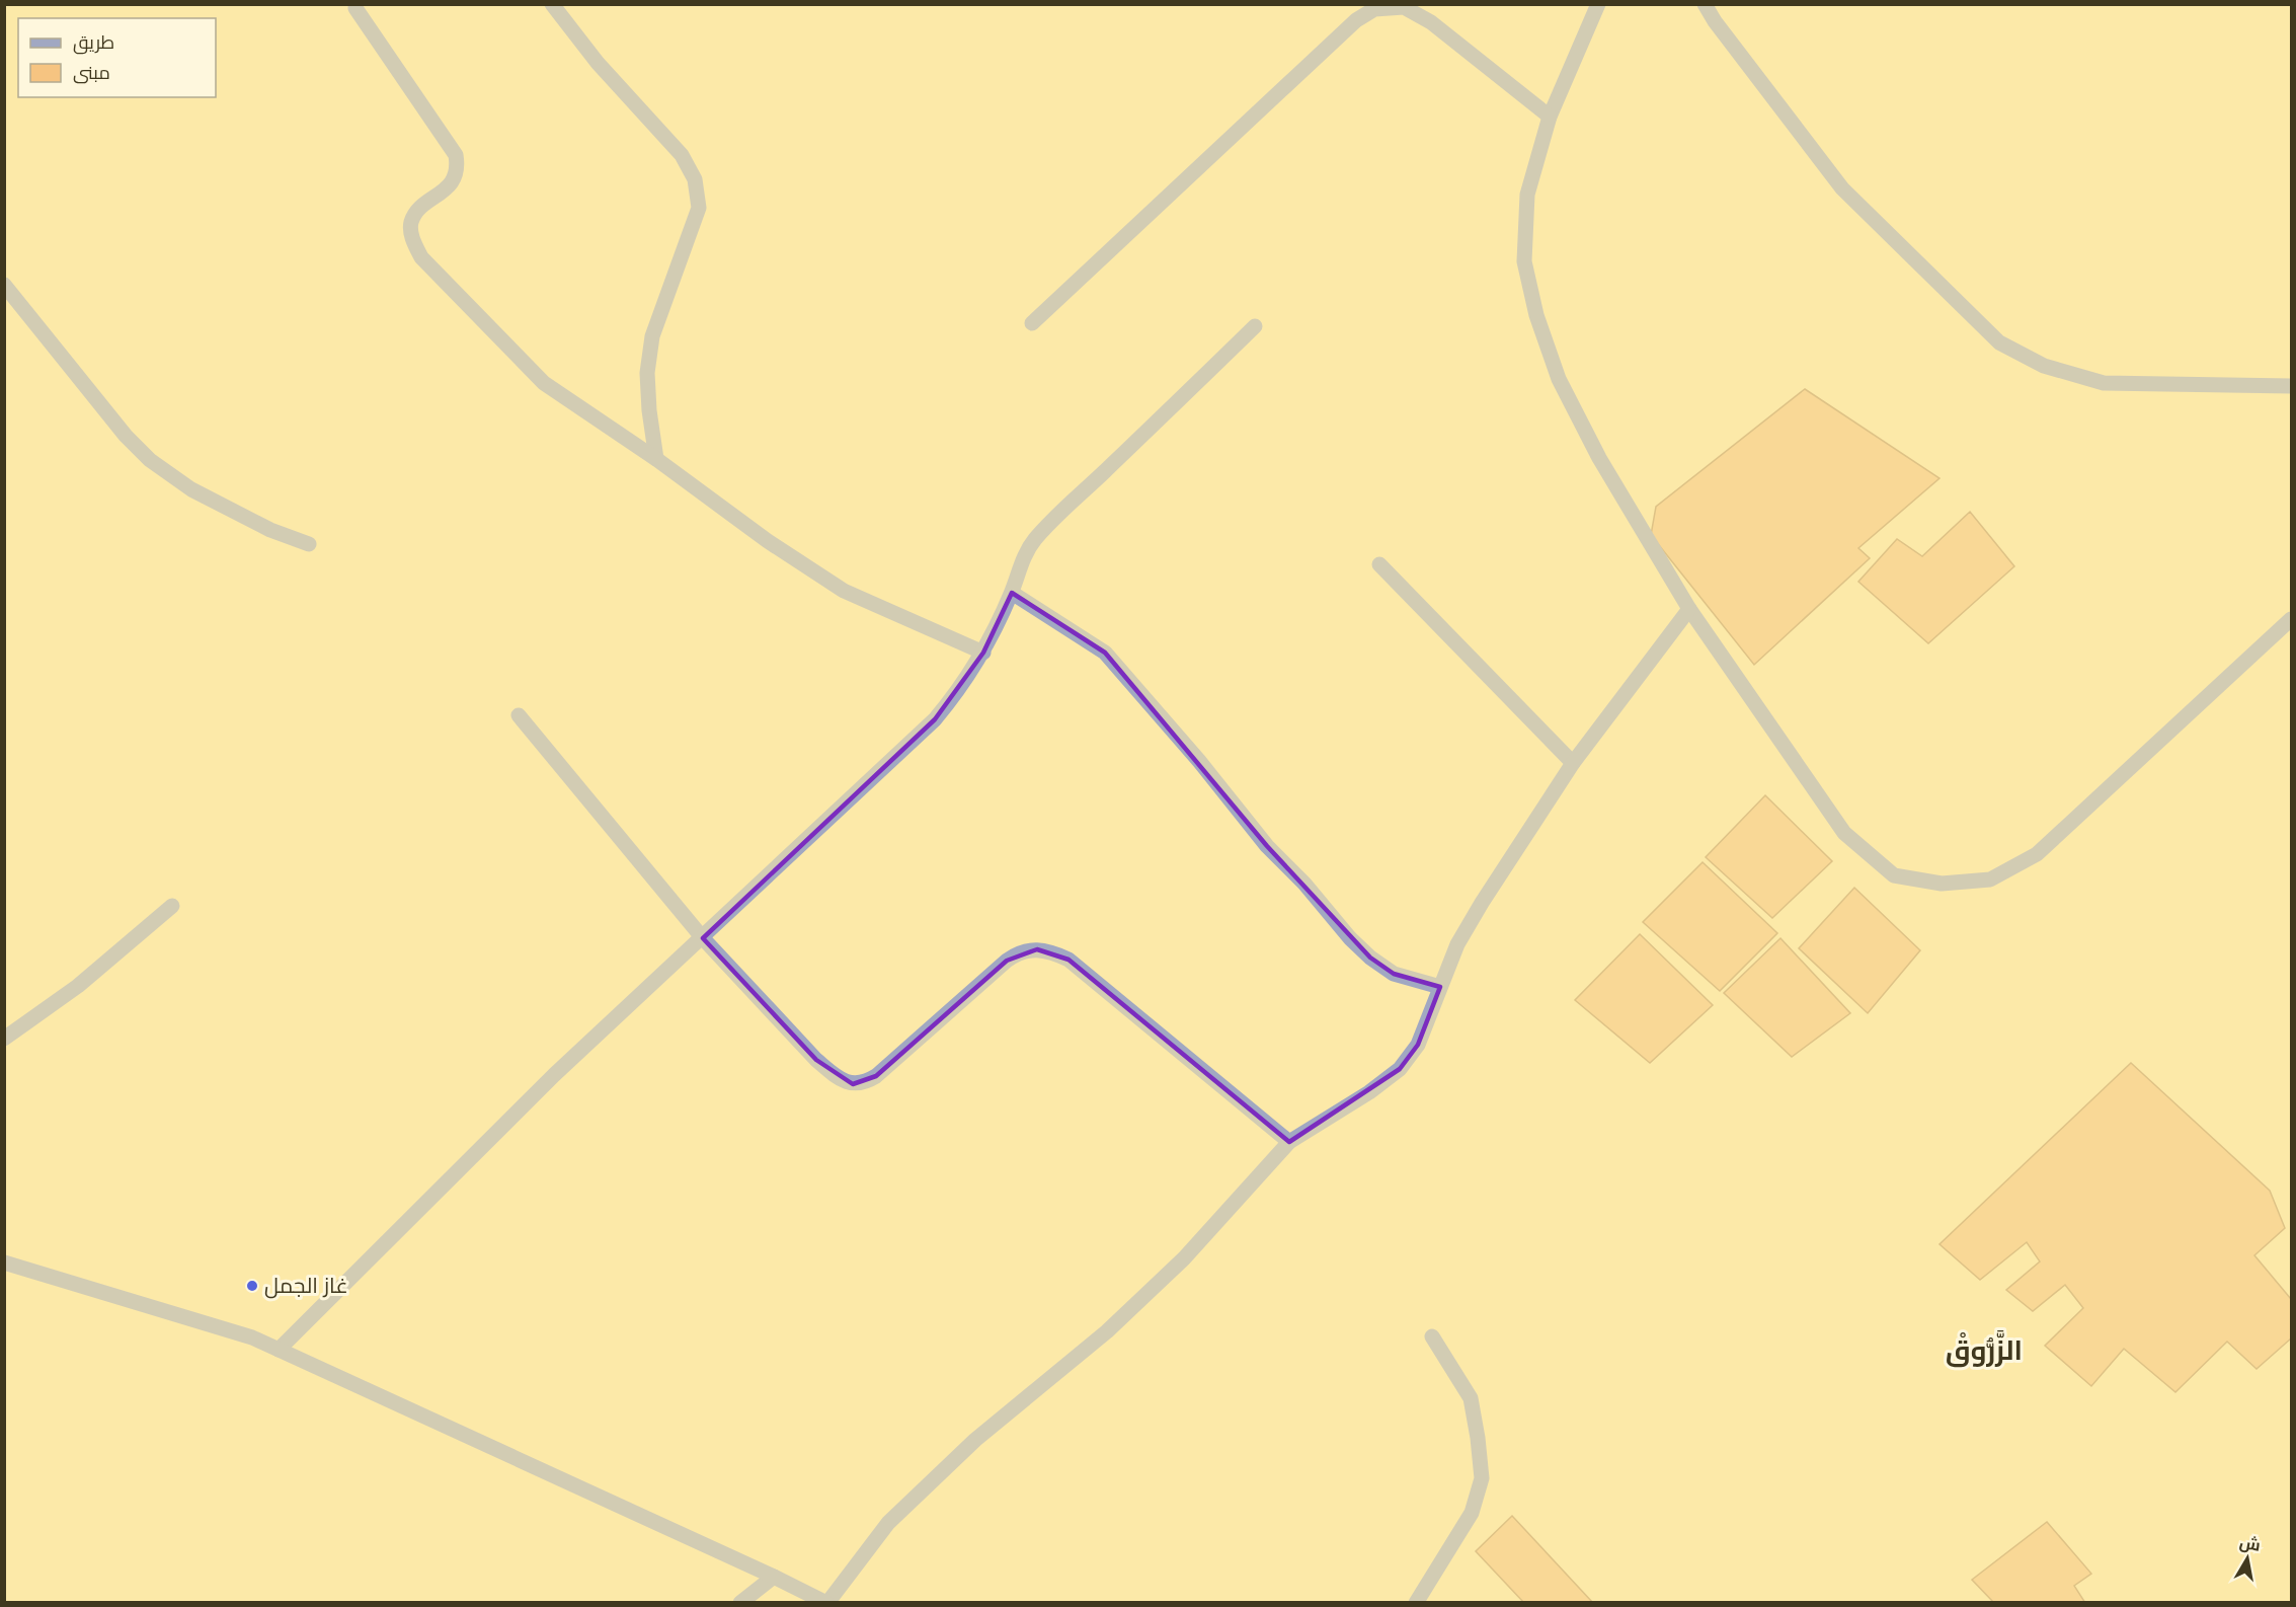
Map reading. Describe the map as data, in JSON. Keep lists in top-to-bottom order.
{
  "districts": ["الزَّرُّوقْ"],
  "places": ["غاز الجمل"],
  "legend": ["طريق", "مبنى"],
  "north": "top"
}
